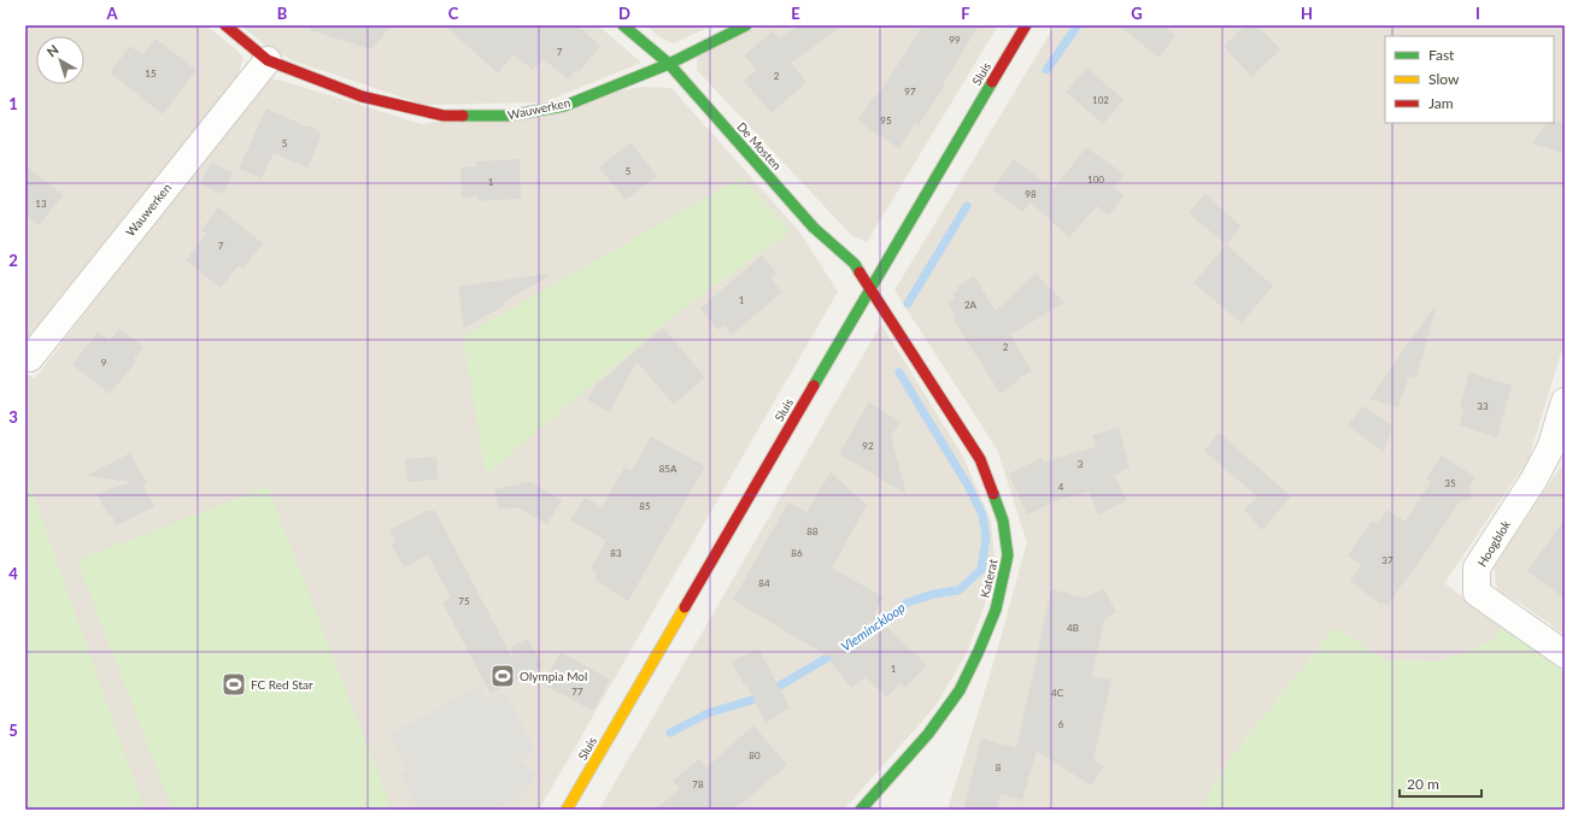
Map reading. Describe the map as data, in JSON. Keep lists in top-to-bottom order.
{
  "streets": {
    "street": [
      "Sluis",
      "Wauwerken",
      "De Mosten",
      "Hoogblok",
      "Katerat"
    ]
  },
  "crossings": [
    ["Sluis", "De Mosten"],
    ["Sluis", "Katerat"],
    ["Wauwerken", "De Mosten"],
    ["De Mosten", "Katerat"]
  ],
  "water": ["Vleminckloop"],
  "places": {
    "sports": ["Olympia Mol", "FC Red Star"]
  },
  "house_numbers": [
    "99",
    "7",
    "15",
    "2",
    "97",
    "102",
    "95",
    "5",
    "5",
    "100",
    "1",
    "98",
    "13",
    "7",
    "1",
    "2A",
    "2",
    "9",
    "33",
    "92",
    "3",
    "85A",
    "35",
    "4",
    "85",
    "88",
    "83",
    "86",
    "37",
    "84",
    "75",
    "4B",
    "1",
    "77",
    "4C",
    "6",
    "80",
    "8",
    "78"
  ],
  "legend": ["Fast", "Slow", "Jam"],
  "scale_bar": "20 m",
  "north": "top left",
  "grid": {
    "columns": [
      "A",
      "B",
      "C",
      "D",
      "E",
      "F",
      "G",
      "H",
      "I"
    ],
    "rows": [
      "1",
      "2",
      "3",
      "4",
      "5"
    ]
  }
}
